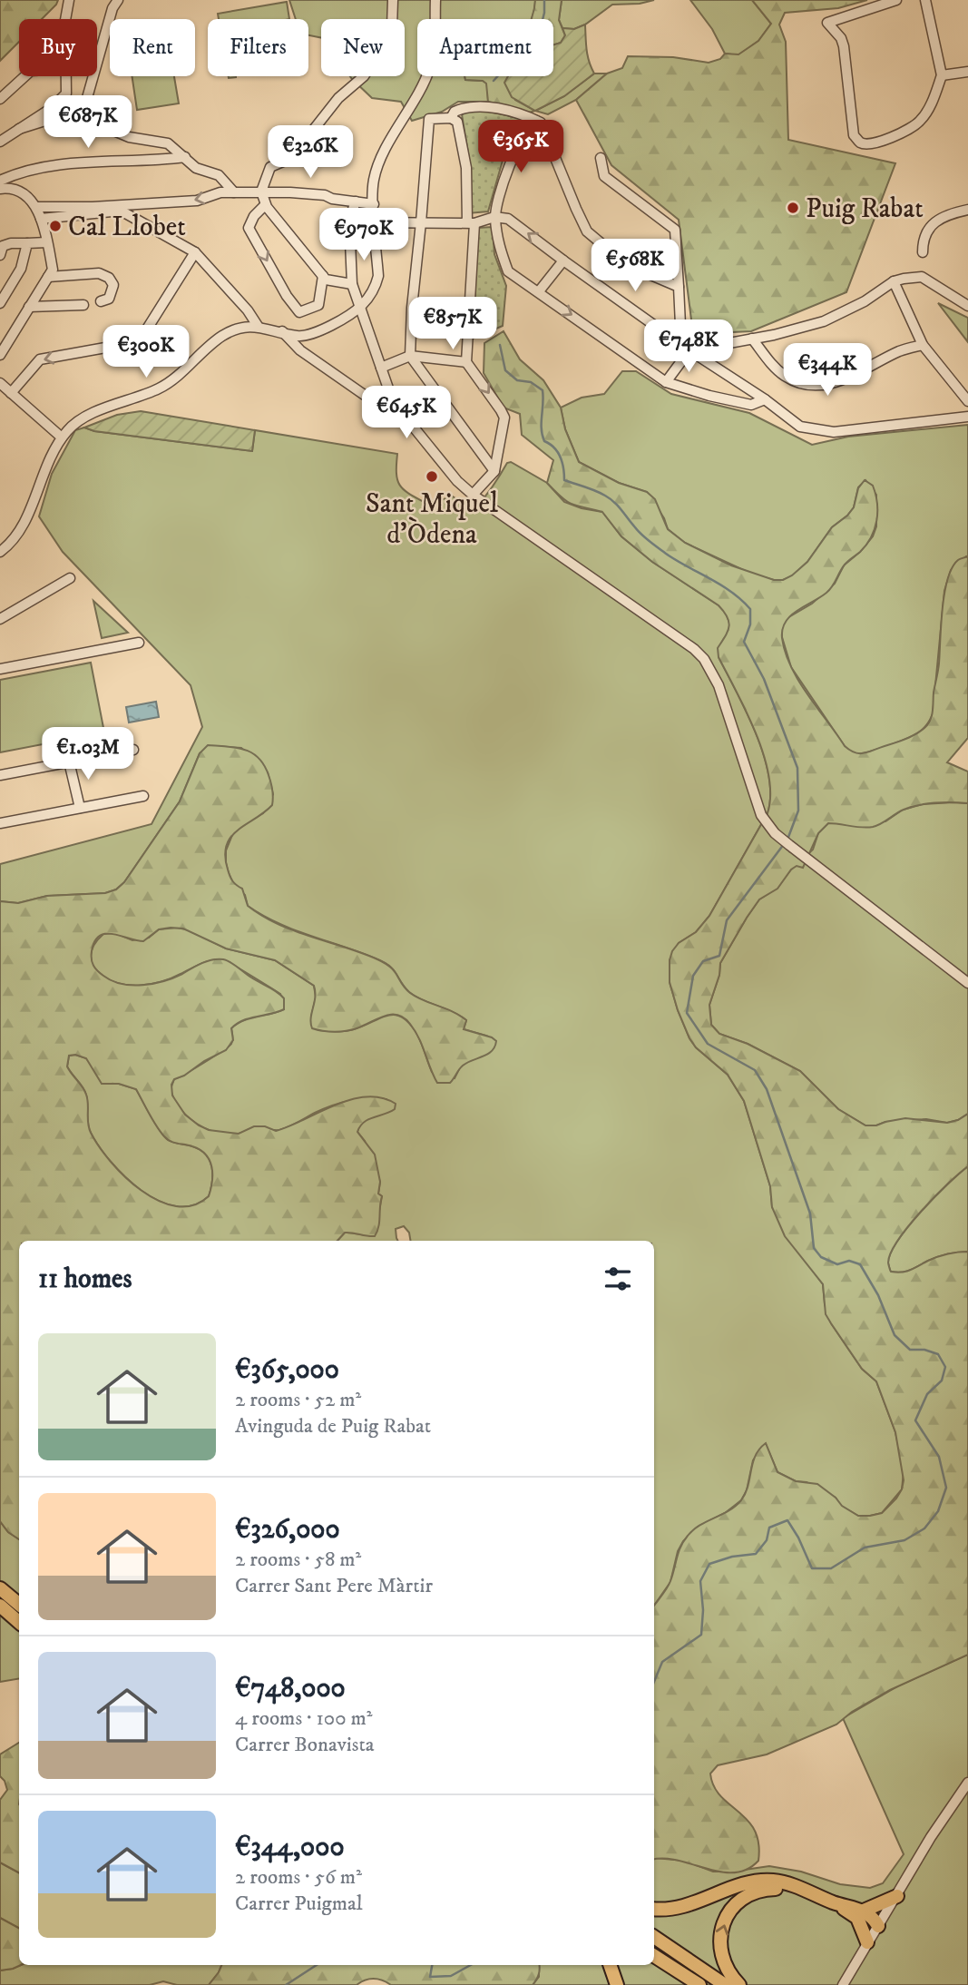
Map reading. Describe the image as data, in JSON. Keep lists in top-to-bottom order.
{
  "places": ["Puig Rabat", "Cal Llobet", "Sant Miquel d'Òdena"],
  "page": {
    "chip": [
      "Buy",
      "Rent",
      "Filters",
      "New",
      "Apartment"
    ],
    "price": [
      "€687K",
      "€365K",
      "€326K",
      "€970K",
      "€568K",
      "€857K",
      "€748K",
      "€300K",
      "€344K",
      "€645K",
      "€1.03M"
    ],
    "heading": "11 homes",
    "list": [
      {
        "name": "€365,000",
        "note": "2 rooms · 52 m² · Avinguda de Puig Rabat"
      },
      {
        "name": "€326,000",
        "note": "2 rooms · 58 m² · Carrer Sant Pere Màrtir"
      },
      {
        "name": "€748,000",
        "note": "4 rooms · 100 m² · Carrer Bonavista"
      },
      {
        "name": "€344,000",
        "note": "2 rooms · 56 m² · Carrer Puigmal"
      }
    ]
  }
}
